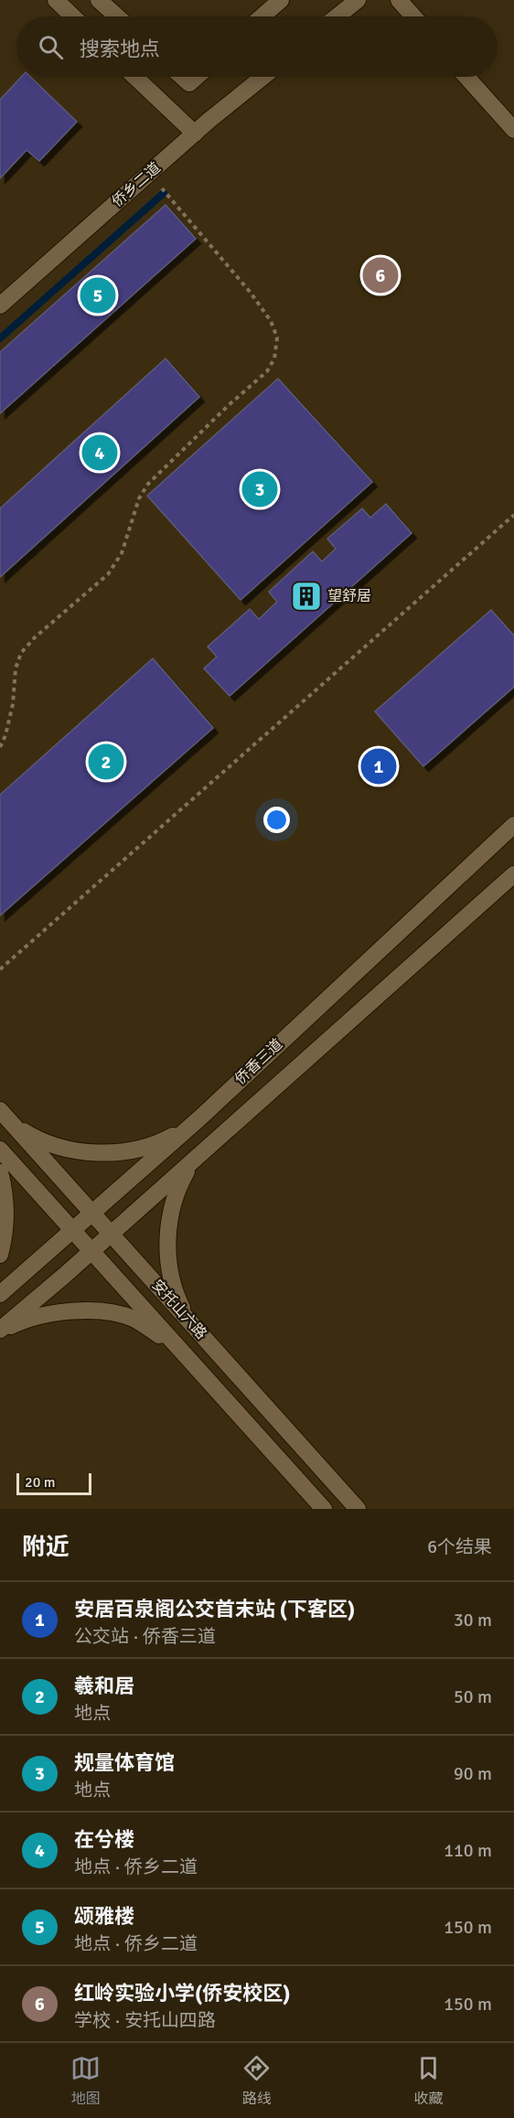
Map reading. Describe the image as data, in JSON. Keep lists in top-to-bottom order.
{
  "streets": {
    "street": ["侨乡二道", "侨香三道", "安托山六路"]
  },
  "crossings": [
    ["侨香三道", "安托山六路"]
  ],
  "places": {
    "building": ["望舒居"]
  },
  "scale_bar": "20 m",
  "page": {
    "search": "搜索地点",
    "pins": [
      "6",
      "5",
      "4",
      "3",
      "2",
      "1"
    ],
    "scale": "20 m",
    "heading": ["附近", "6个结果"],
    "list": [
      {
        "mark": "1",
        "name": "安居百泉阁公交首末站 (下客区)",
        "note": "公交站 · 侨香三道",
        "value": "30 m"
      },
      {
        "mark": "2",
        "name": "羲和居",
        "note": "地点",
        "value": "50 m"
      },
      {
        "mark": "3",
        "name": "规量体育馆",
        "note": "地点",
        "value": "90 m"
      },
      {
        "mark": "4",
        "name": "在兮楼",
        "note": "地点 · 侨乡二道",
        "value": "110 m"
      },
      {
        "mark": "5",
        "name": "颂雅楼",
        "note": "地点 · 侨乡二道",
        "value": "150 m"
      },
      {
        "mark": "6",
        "name": "红岭实验小学(侨安校区)",
        "note": "学校 · 安托山四路",
        "value": "150 m"
      }
    ],
    "nav": ["地图", "路线", "收藏"]
  }
}
